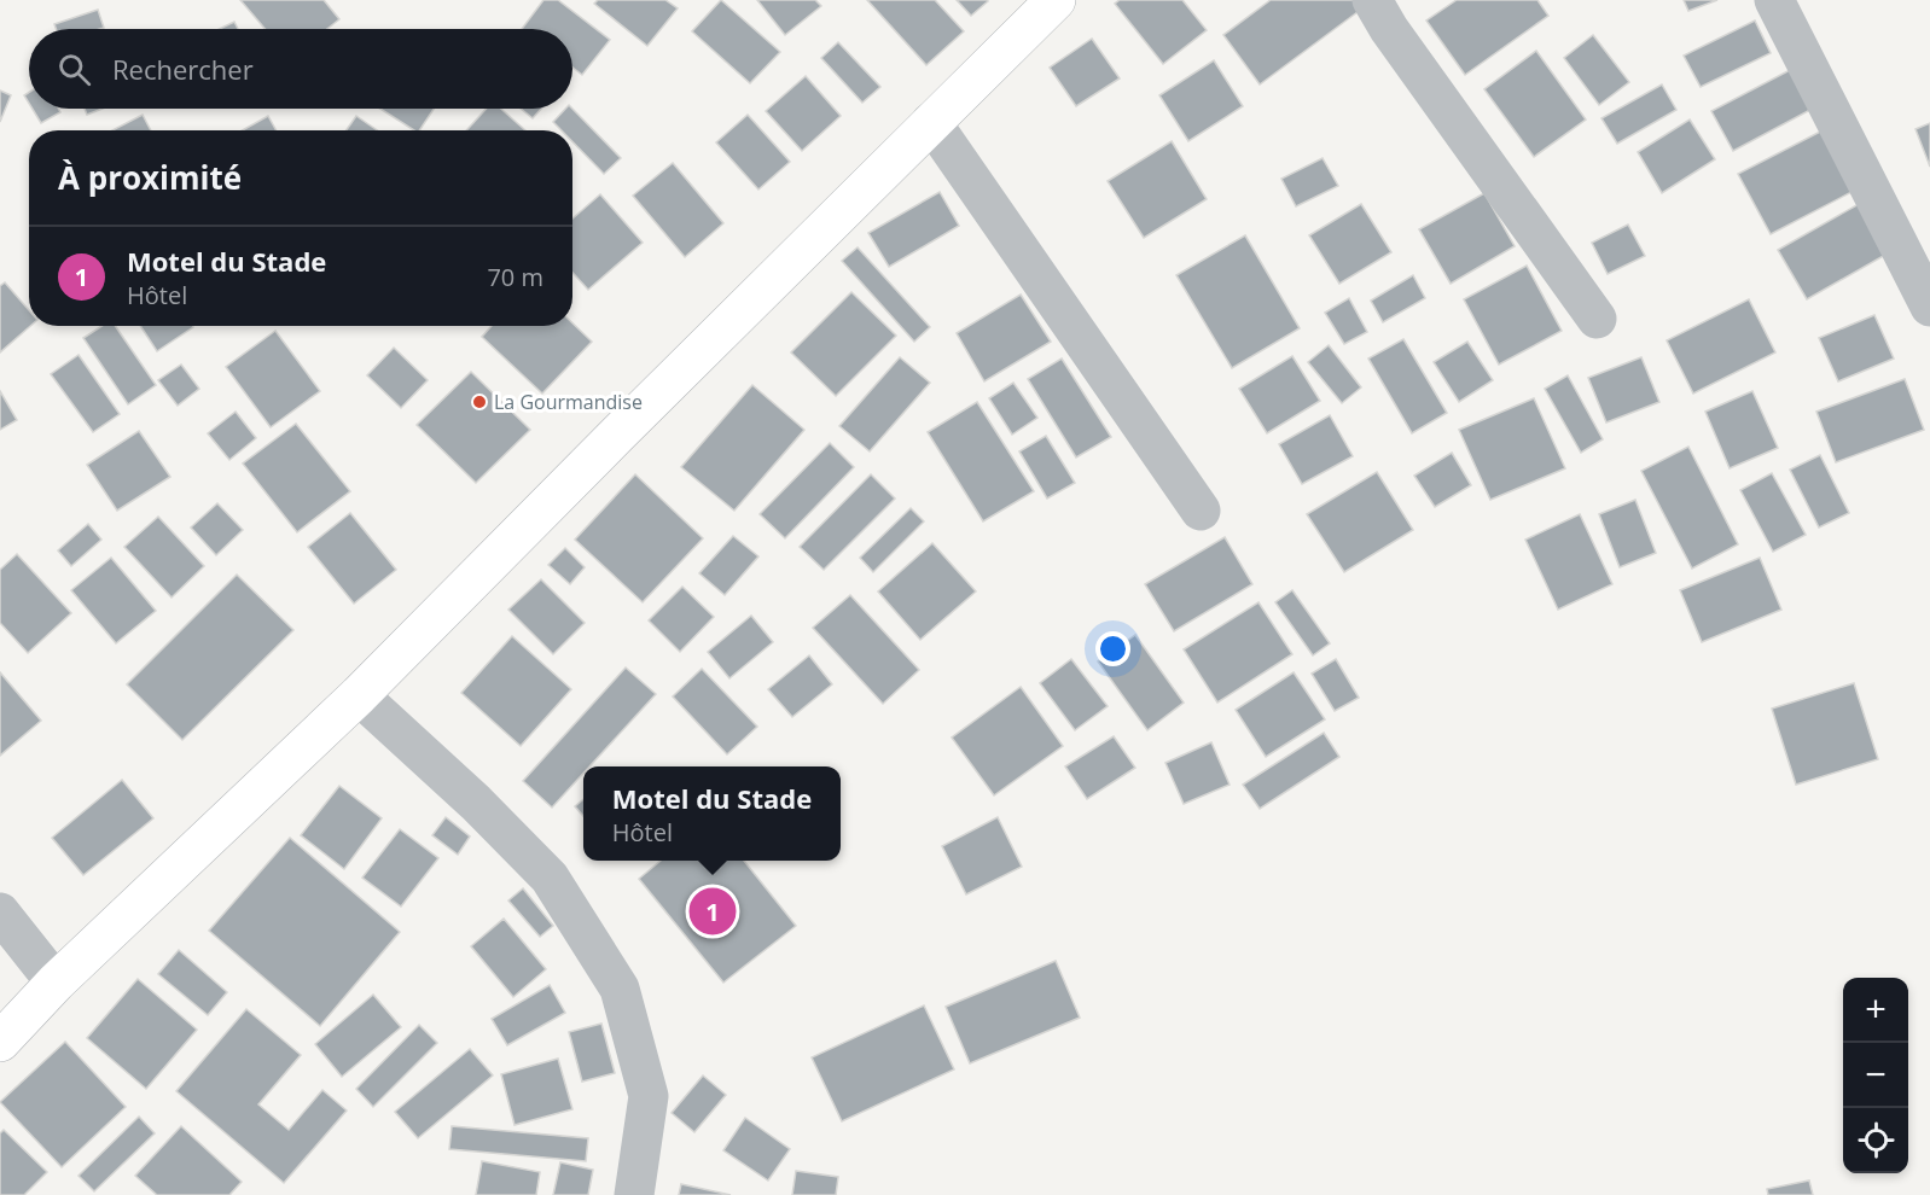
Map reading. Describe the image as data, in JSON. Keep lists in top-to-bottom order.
{
  "places": ["La Gourmandise"],
  "page": {
    "search": "Rechercher",
    "heading": "À proximité",
    "list": [
      {
        "mark": "1",
        "name": "Motel du Stade",
        "note": "Hôtel",
        "value": "70 m"
      }
    ],
    "popup": ["Motel du Stade", "Hôtel"],
    "pins": "1",
    "map_buttons": ["+", "−"]
  }
}
